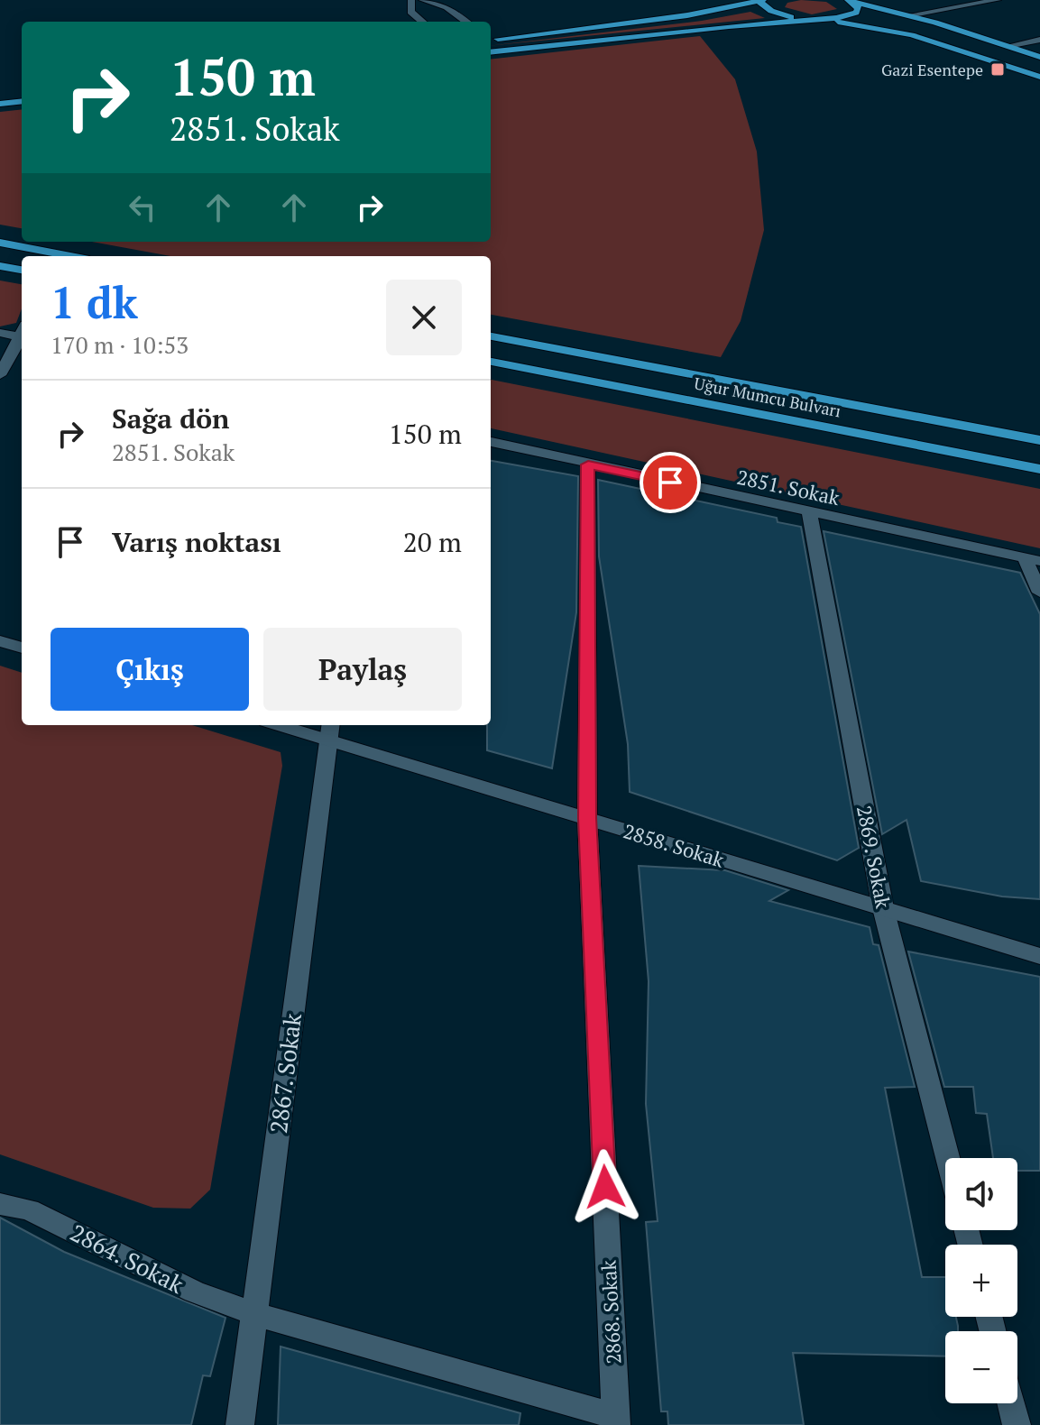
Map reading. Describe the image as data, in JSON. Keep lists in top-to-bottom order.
{
  "streets": {
    "main road": ["Uğur Mumcu Bulvarı"],
    "street": [
      "2851. Sokak",
      "2858. Sokak",
      "2869. Sokak",
      "2867. Sokak",
      "2864. Sokak",
      "2868. Sokak"
    ]
  },
  "crossings": [
    ["2851. Sokak", "2869. Sokak"],
    ["2851. Sokak", "2868. Sokak"],
    ["2858. Sokak", "2869. Sokak"],
    ["2858. Sokak", "2867. Sokak"],
    ["2858. Sokak", "2868. Sokak"],
    ["2867. Sokak", "2864. Sokak"],
    ["2864. Sokak", "2868. Sokak"]
  ],
  "places": {
    "transit": ["Gazi Esentepe"]
  },
  "page": {
    "turn": ["150 m", "2851. Sokak"],
    "heading": ["1 dk", "170 m · 10:53"],
    "list": [
      {
        "name": "Sağa dön",
        "note": "2851. Sokak",
        "value": "150 m"
      },
      {
        "name": "Varış noktası",
        "value": "20 m"
      }
    ],
    "buttons": ["Çıkış", "Paylaş"],
    "map_buttons": ["+", "−"]
  }
}
